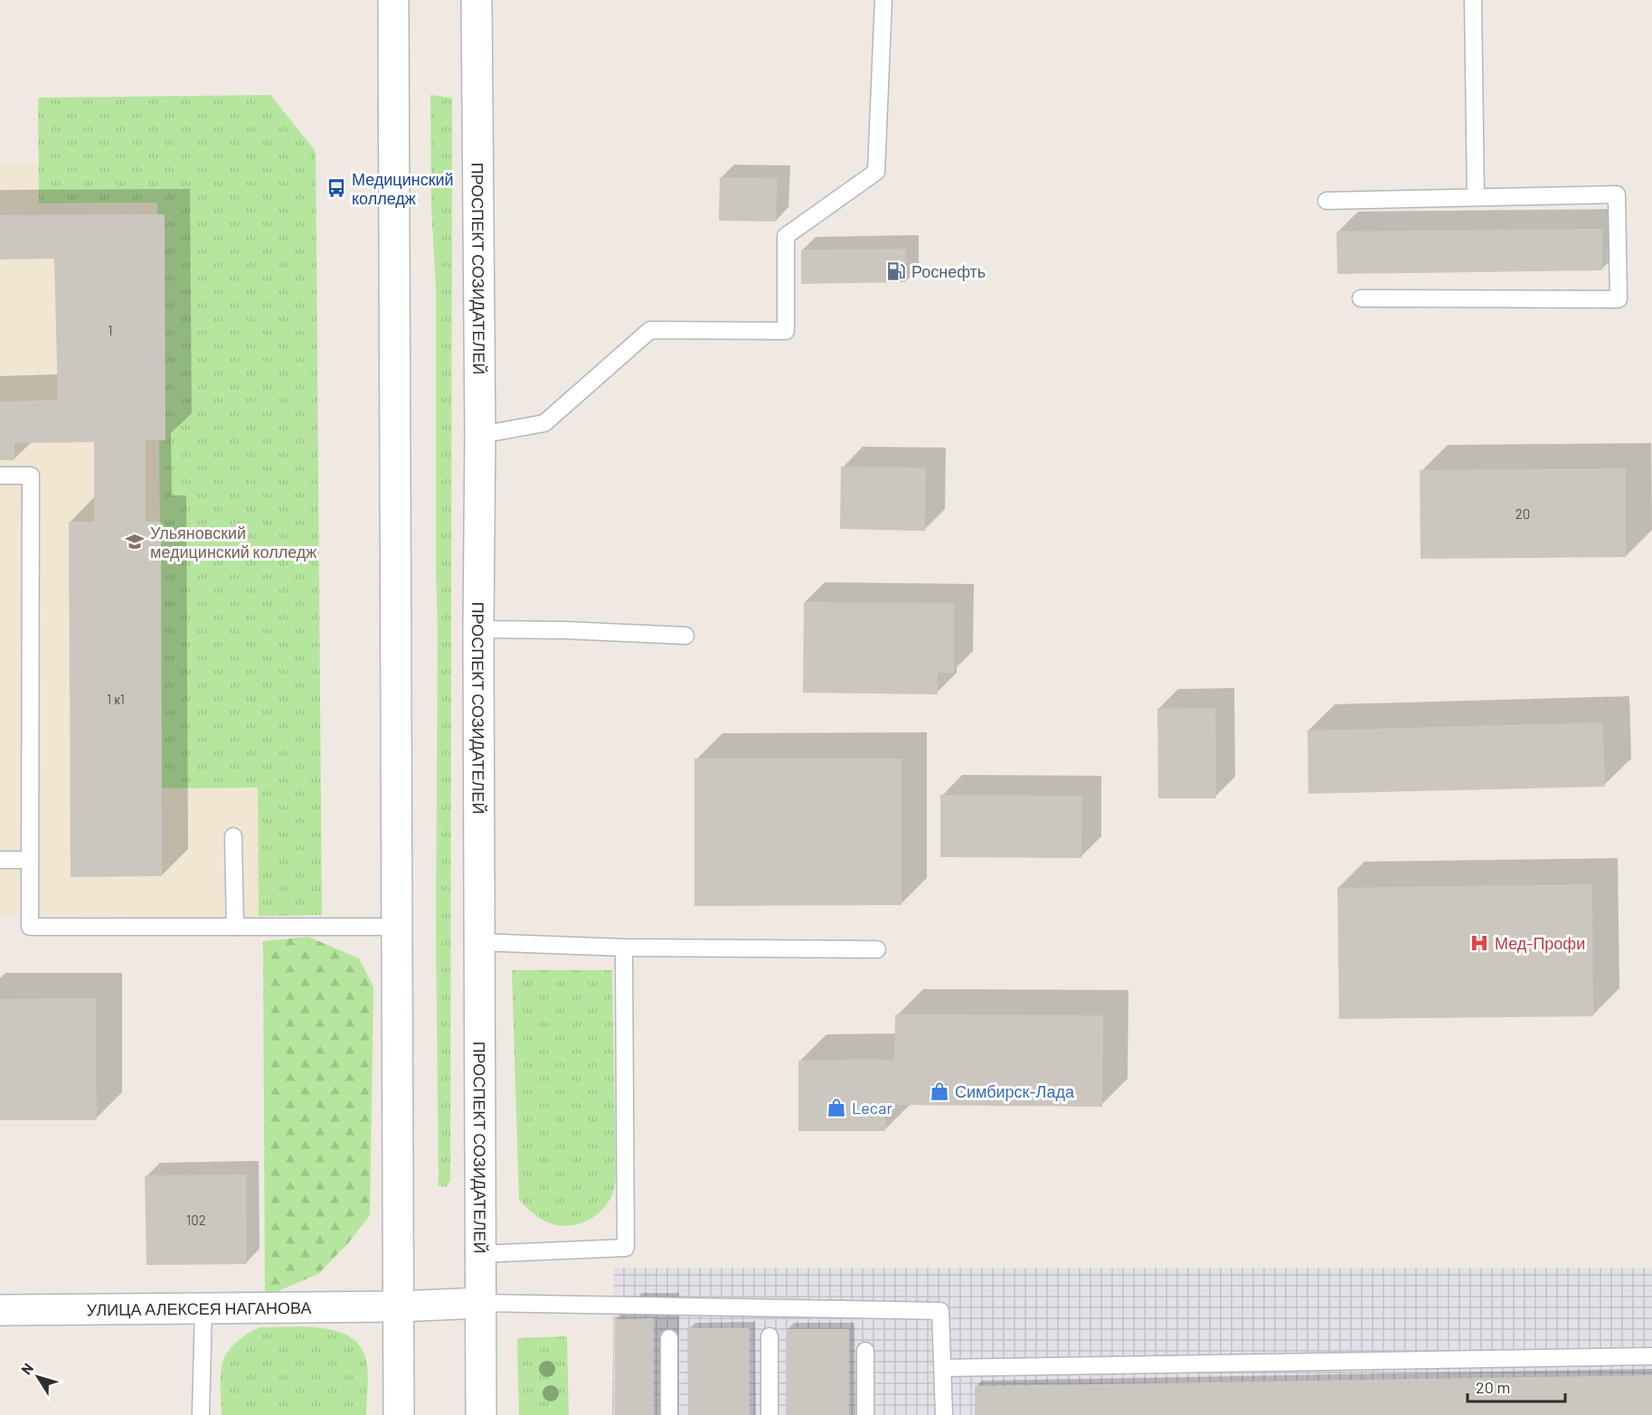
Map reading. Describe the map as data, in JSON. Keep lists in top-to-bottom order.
{
  "streets": {
    "main road": ["ПРОСПЕКТ СОЗИДАТЕЛЕЙ", "УЛИЦА АЛЕКСЕЯ НАГАНОВА"]
  },
  "crossings": [
    ["ПРОСПЕКТ СОЗИДАТЕЛЕЙ", "УЛИЦА АЛЕКСЕЯ НАГАНОВА"]
  ],
  "places": {
    "bus stop": ["Медицинский колледж"],
    "fuel station": ["Роснефть"],
    "school or university": ["Ульяновский медицинский колледж"],
    "hospital": ["Мед-Профи"],
    "shop": ["Симбирск-Лада", "Lecar"]
  },
  "house_numbers": [
    "1",
    "20",
    "1 к1",
    "102"
  ],
  "scale_bar": "20 m",
  "north": "top left"
}
